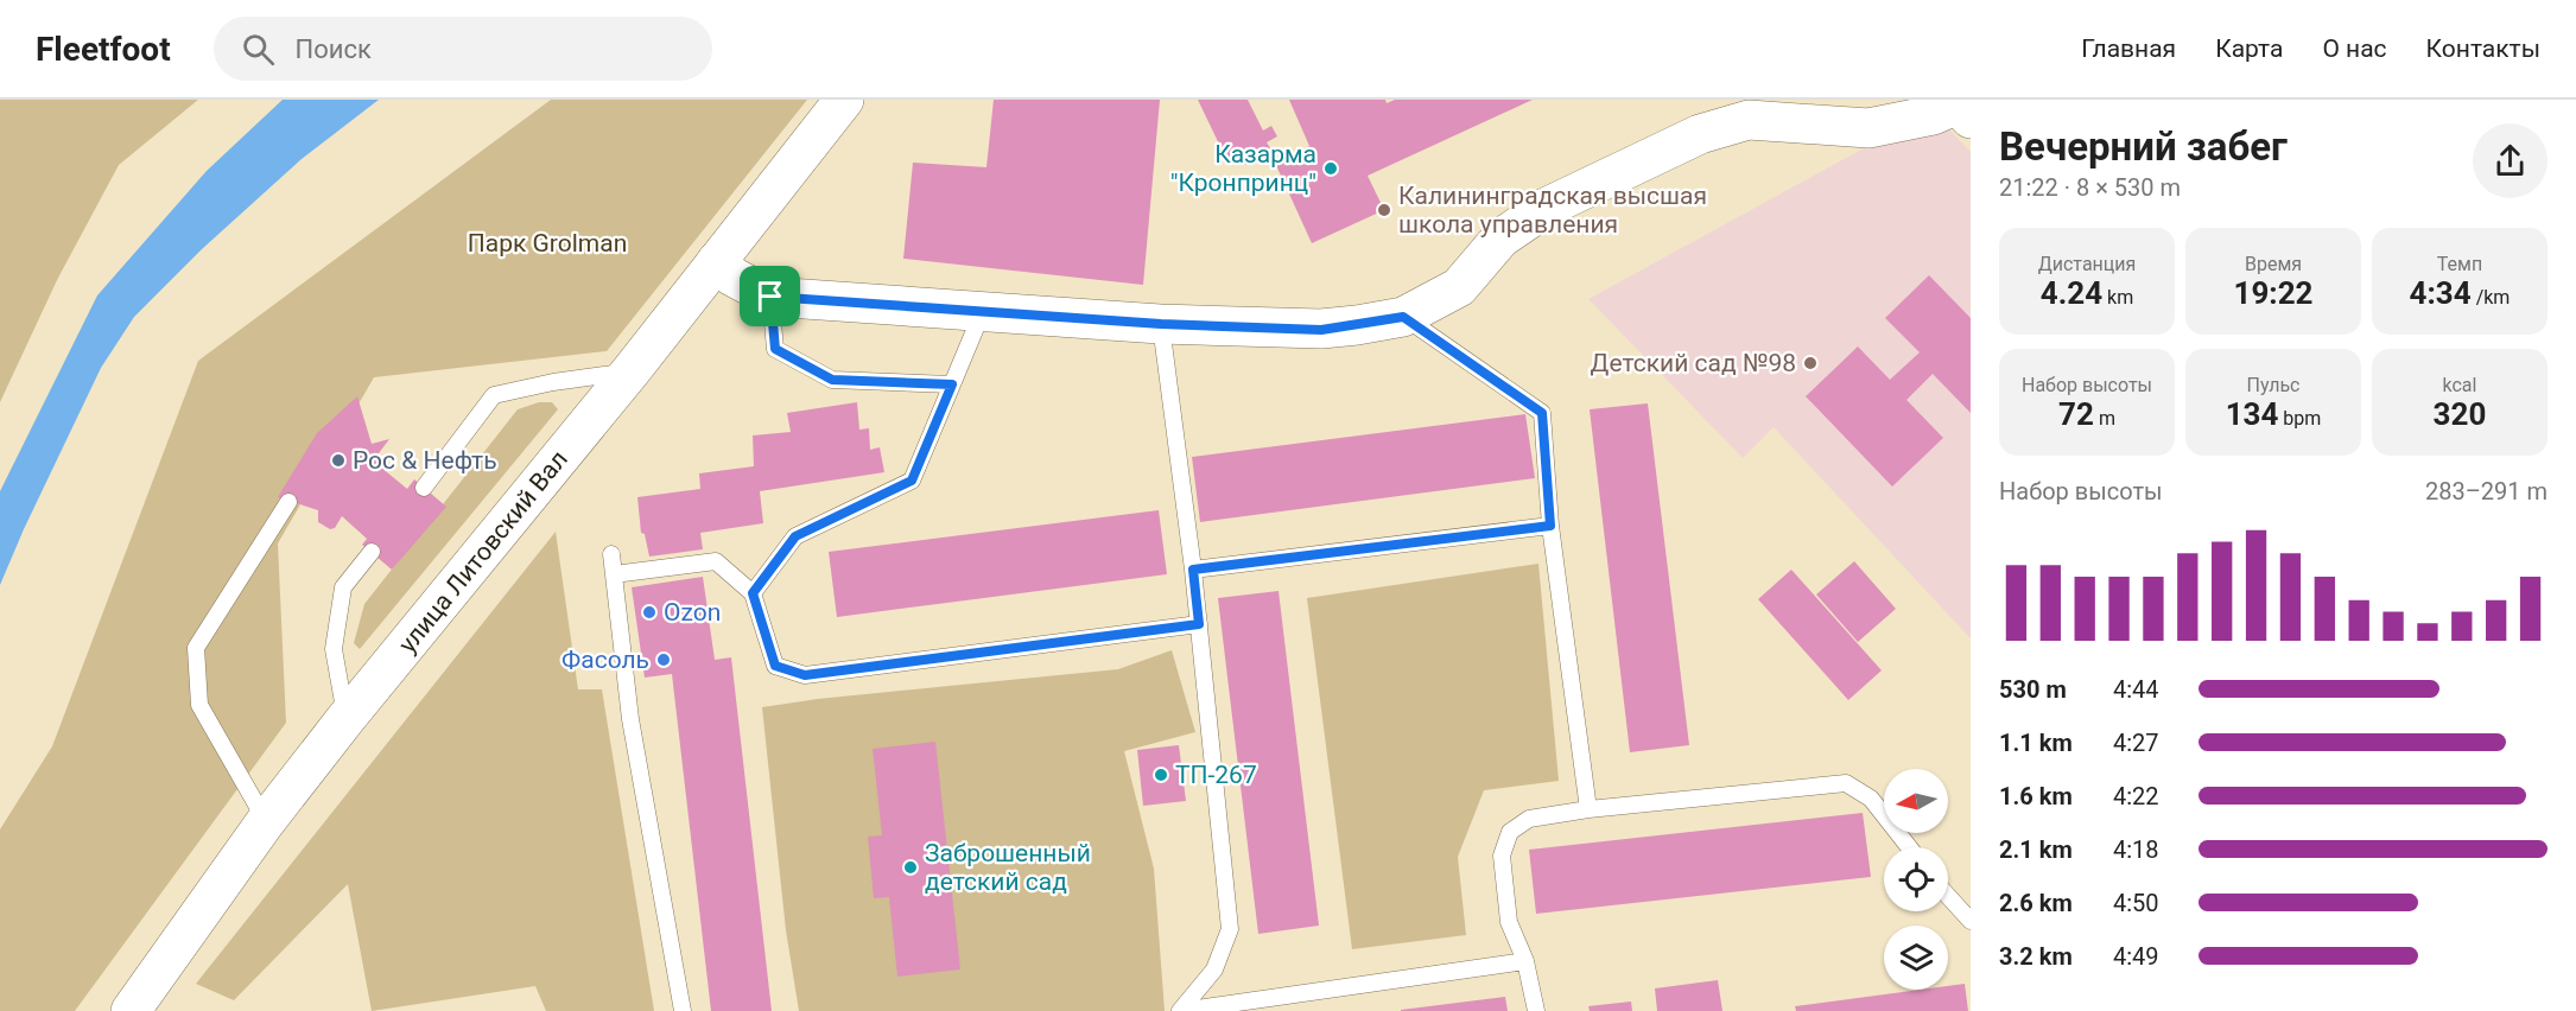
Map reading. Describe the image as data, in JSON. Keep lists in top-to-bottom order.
{
  "streets": {
    "street": ["улица Литовский Вал"]
  },
  "parks": ["Парк Grolman"],
  "places": [
    "Казарма \"Кронпринц\"",
    "Калининградская высшая школа управления",
    "Детский сад №98",
    "Рос & Нефть",
    "Ozon",
    "Фасоль",
    "ТП-267",
    "Заброшенный детский сад"
  ],
  "north": "left",
  "page": {
    "header": "Fleetfoot",
    "search": "Поиск",
    "nav": [
      "Главная",
      "Карта",
      "О нас",
      "Контакты"
    ],
    "heading": ["Вечерний забег", "21:22 · 8 × 530 m"],
    "stats": [
      ["Дистанция", "4.24 km"],
      ["Время", "19:22"],
      ["Темп", "4:34 /km"],
      ["Набор высоты", "72 m"],
      ["Пульс", "134 bpm"],
      ["kcal", "320"]
    ],
    "chart": ["Набор высоты", "283–291 m"],
    "list": [
      {
        "name": "530 m",
        "note": "4:44"
      },
      {
        "name": "1.1 km",
        "note": "4:27"
      },
      {
        "name": "1.6 km",
        "note": "4:22"
      },
      {
        "name": "2.1 km",
        "note": "4:18"
      },
      {
        "name": "2.6 km",
        "note": "4:50"
      },
      {
        "name": "3.2 km",
        "note": "4:49"
      }
    ]
  }
}
